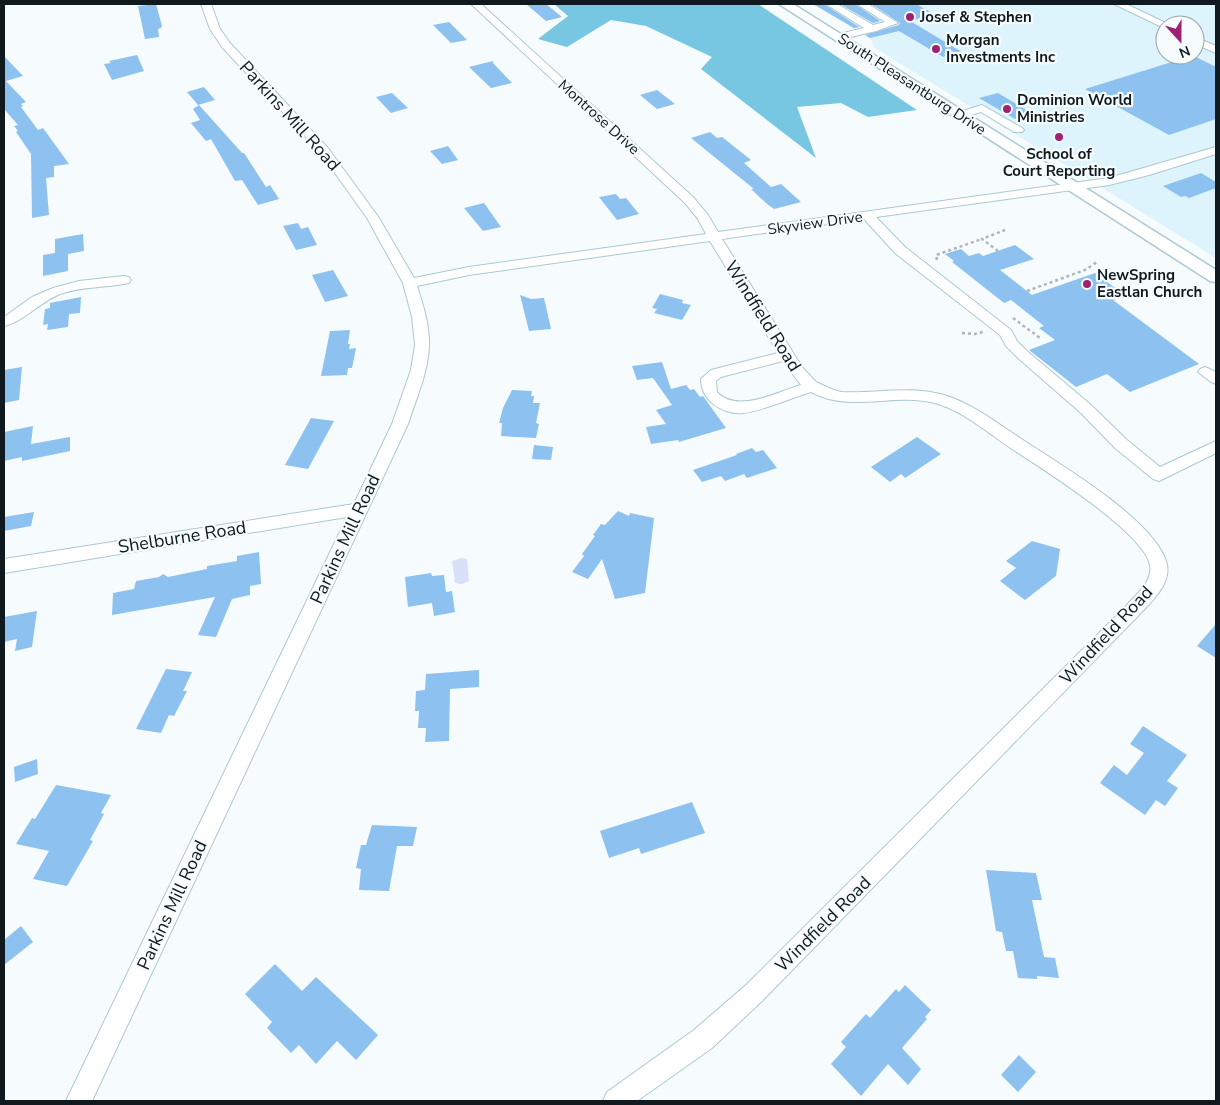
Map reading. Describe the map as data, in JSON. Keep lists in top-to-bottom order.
{
  "streets": {
    "main road": ["South Pleasantburg Drive"],
    "street": [
      "Parkins Mill Road",
      "Montrose Drive",
      "Skyview Drive",
      "Windfield Road",
      "Shelburne Road"
    ]
  },
  "crossings": [
    ["South Pleasantburg Drive", "Skyview Drive"],
    ["Parkins Mill Road", "Skyview Drive"],
    ["Parkins Mill Road", "Shelburne Road"],
    ["Montrose Drive", "Skyview Drive"],
    ["Montrose Drive", "Windfield Road"],
    ["Skyview Drive", "Windfield Road"]
  ],
  "places": [
    "Josef & Stephen",
    "Morgan Investments Inc",
    "Dominion World Ministries",
    "School of Court Reporting",
    "NewSpring Eastlan Church"
  ],
  "north": "bottom"
}
